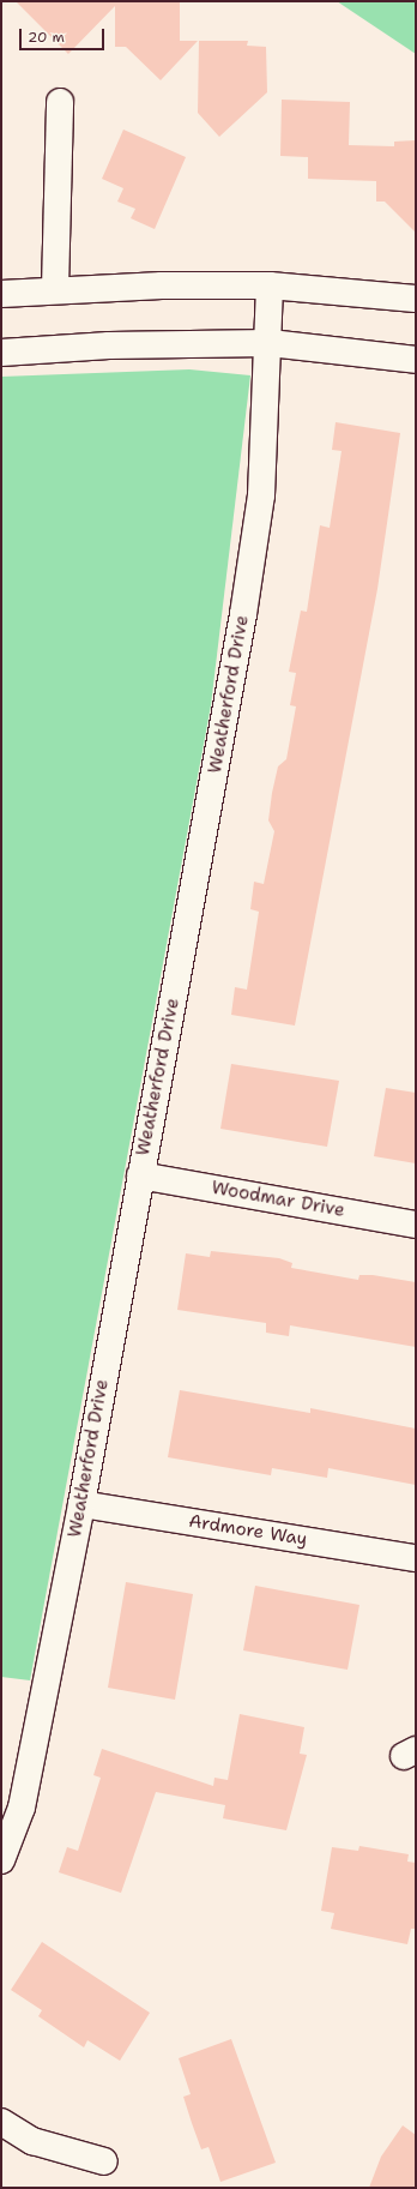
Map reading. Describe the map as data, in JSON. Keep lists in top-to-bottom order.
{
  "streets": {
    "street": ["Weatherford Drive", "Woodmar Drive", "Ardmore Way"]
  },
  "crossings": [
    ["Weatherford Drive", "Woodmar Drive"],
    ["Weatherford Drive", "Ardmore Way"]
  ],
  "scale_bar": "20 m"
}
